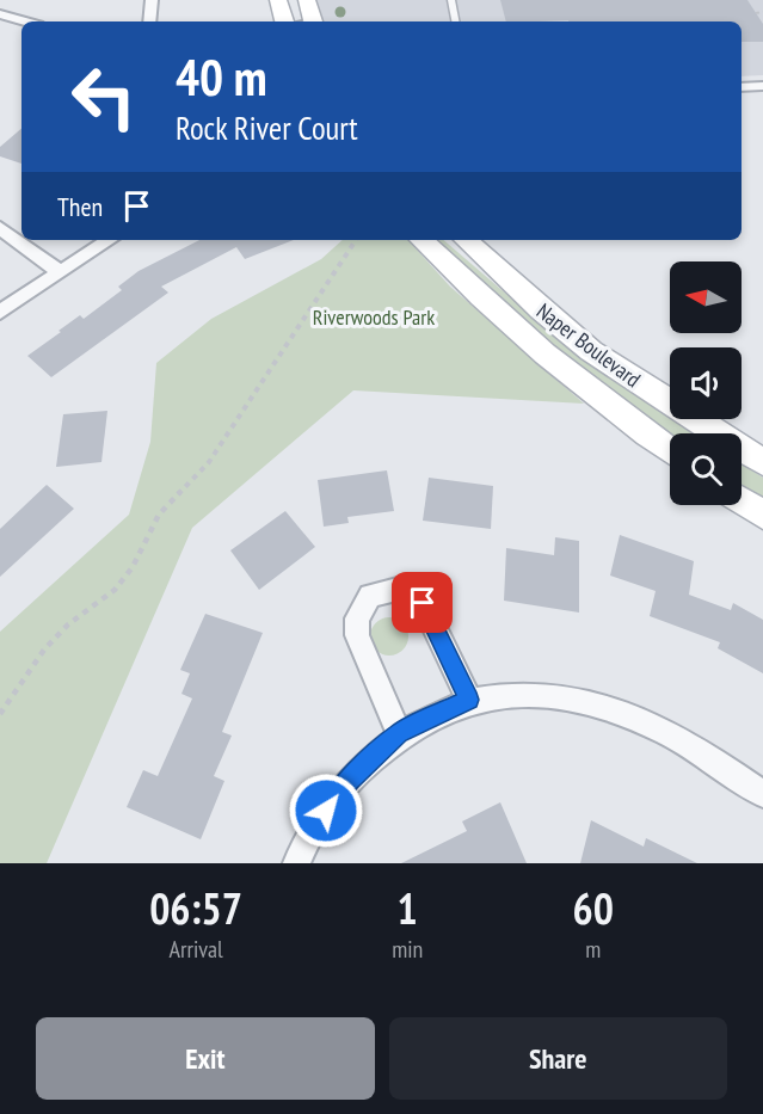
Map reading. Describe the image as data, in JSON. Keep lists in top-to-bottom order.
{
  "streets": {
    "main road": ["Naper Boulevard"]
  },
  "parks": ["Riverwoods Park"],
  "north": "left",
  "page": {
    "turn": ["40 m", "Rock River Court"],
    "then": "Then",
    "eta": [
      "06:57",
      "Arrival",
      "1",
      "min",
      "60",
      "m"
    ],
    "buttons": ["Exit", "Share"]
  }
}
